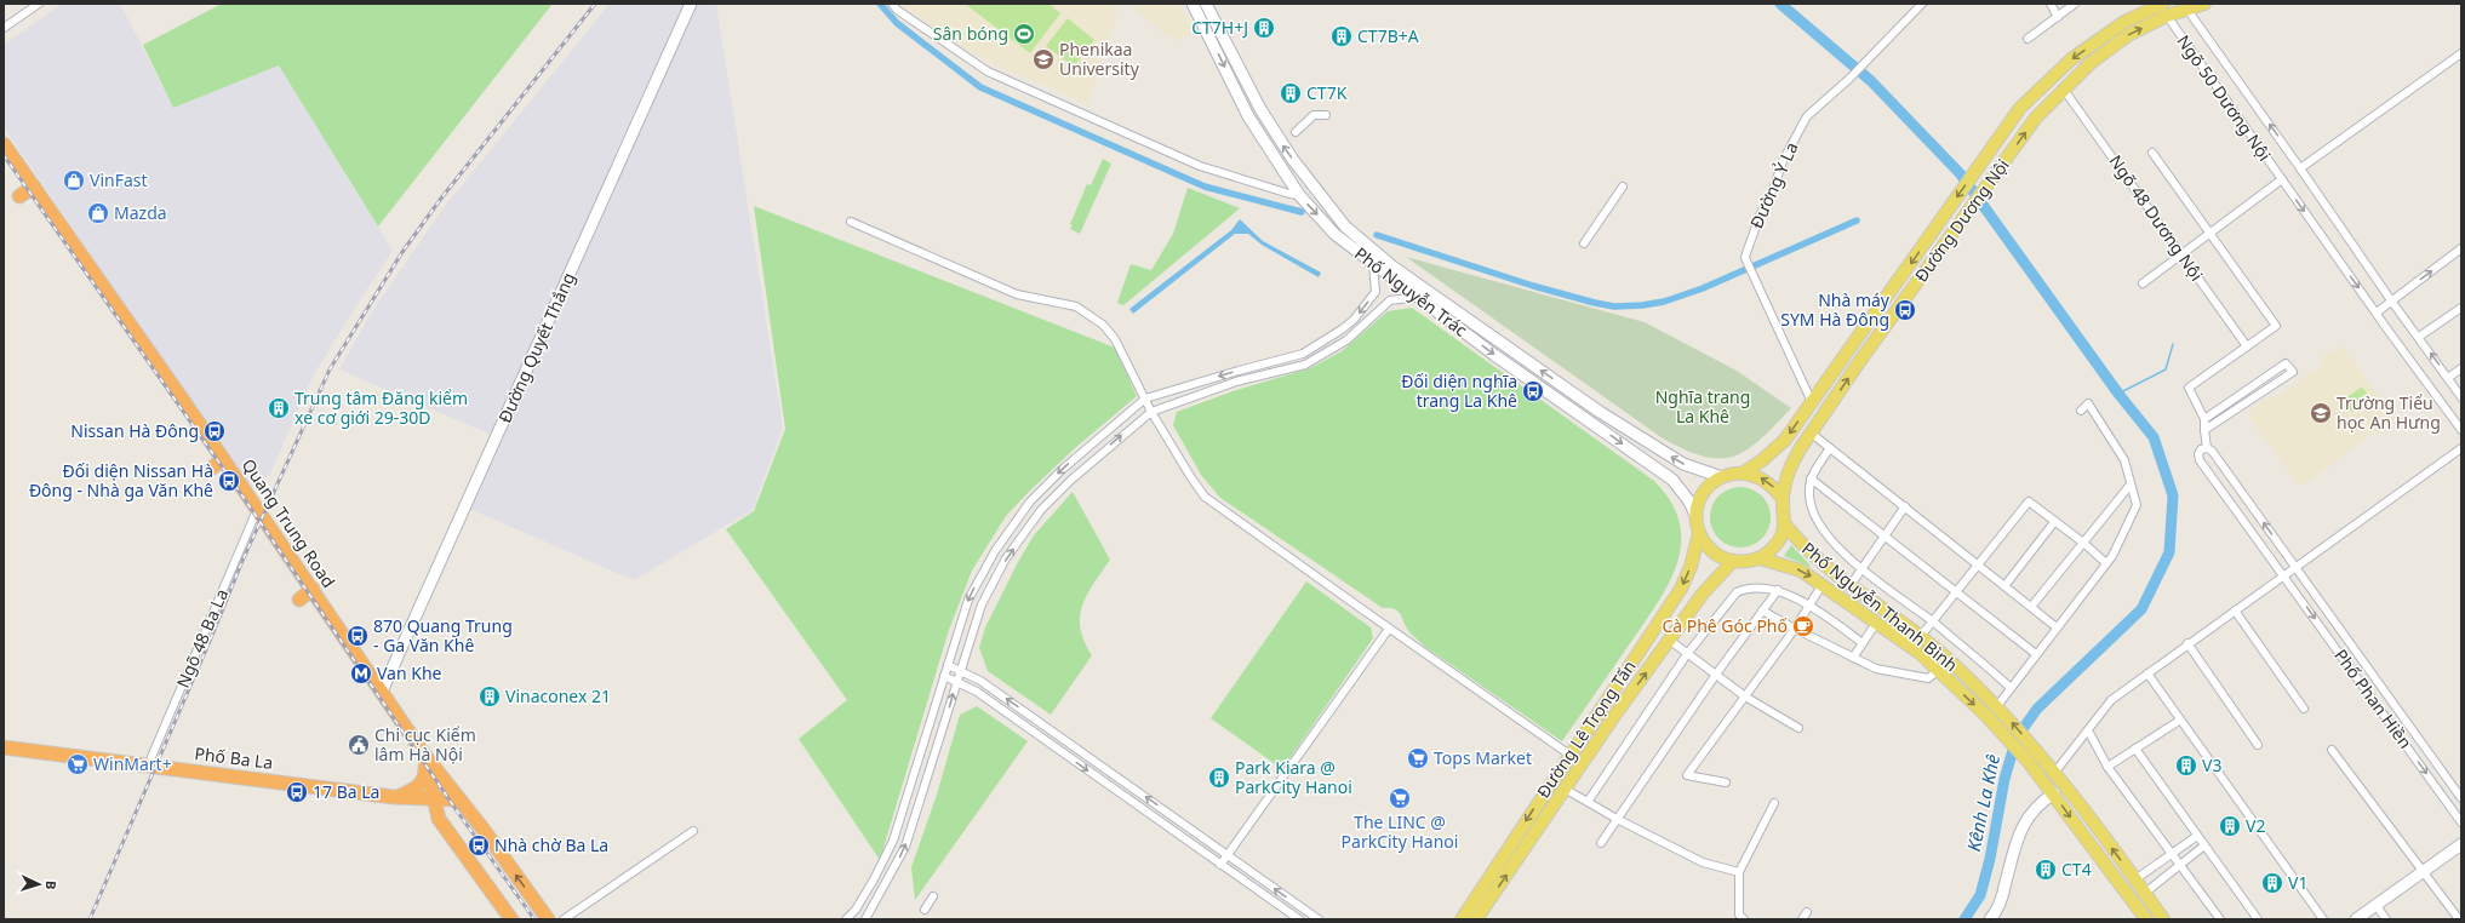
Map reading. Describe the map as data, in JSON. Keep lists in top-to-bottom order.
{
  "streets": {
    "highway": ["Quang Trung Road", "Phố Ba La"],
    "main road": [
      "Đường Dương Nội",
      "Phố Nguyễn Trác",
      "Đường Quyết Thắng",
      "Phố Nguyễn Thanh Bình",
      "Đường Lê Trọng Tấn"
    ],
    "street": [
      "Ngõ 50 Dương Nội",
      "Đường Ỷ La",
      "Ngõ 48 Dương Nội",
      "Ngõ 48 Ba La",
      "Phố Phan Hiền"
    ]
  },
  "crossings": [
    ["Ngõ 50 Dương Nội", "Đường Dương Nội"],
    ["Đường Ỷ La", "Đường Dương Nội"],
    ["Ngõ 48 Dương Nội", "Đường Dương Nội"],
    ["Đường Dương Nội", "Phố Nguyễn Trác"],
    ["Đường Dương Nội", "Phố Nguyễn Thanh Bình"],
    ["Đường Dương Nội", "Đường Lê Trọng Tấn"],
    ["Phố Nguyễn Trác", "Phố Nguyễn Thanh Bình"],
    ["Phố Nguyễn Trác", "Đường Lê Trọng Tấn"],
    ["Đường Quyết Thắng", "Quang Trung Road"],
    ["Quang Trung Road", "Ngõ 48 Ba La"],
    ["Quang Trung Road", "Phố Ba La"],
    ["Phố Nguyễn Thanh Bình", "Đường Lê Trọng Tấn"],
    ["Ngõ 48 Ba La", "Phố Ba La"]
  ],
  "water": ["Kênh La Khê"],
  "parks": ["Nghĩa trang La Khê"],
  "places": {
    "building": [
      "CT7H+J",
      "CT7B+A",
      "CT7K",
      "Trung tâm Đăng kiểm xe cơ giới 29-30D",
      "Vinaconex 21",
      "V3",
      "Park Kiara @ ParkCity Hanoi",
      "V2",
      "CT4",
      "V1"
    ],
    "sports": ["Sân bóng"],
    "school or university": ["Phenikaa University", "Trường Tiểu học An Hưng"],
    "shop": ["VinFast", "Mazda"],
    "bus stop": [
      "Nhà máy SYM Hà Đông",
      "Đối diện nghĩa trang La Khê",
      "Nissan Hà Đông",
      "Đối diện Nissan Hà Đông - Nhà ga Văn Khê",
      "870 Quang Trung - Ga Văn Khê",
      "17 Ba La",
      "Nhà chờ Ba La"
    ],
    "cafe": ["Cà Phê Góc Phố"],
    "metro station": ["Van Khe"],
    "public building": ["Chi cục Kiểm lâm Hà Nội"],
    "supermarket": ["Tops Market", "WinMart+", "The LINC @ ParkCity Hanoi"]
  },
  "north": "right"
}
